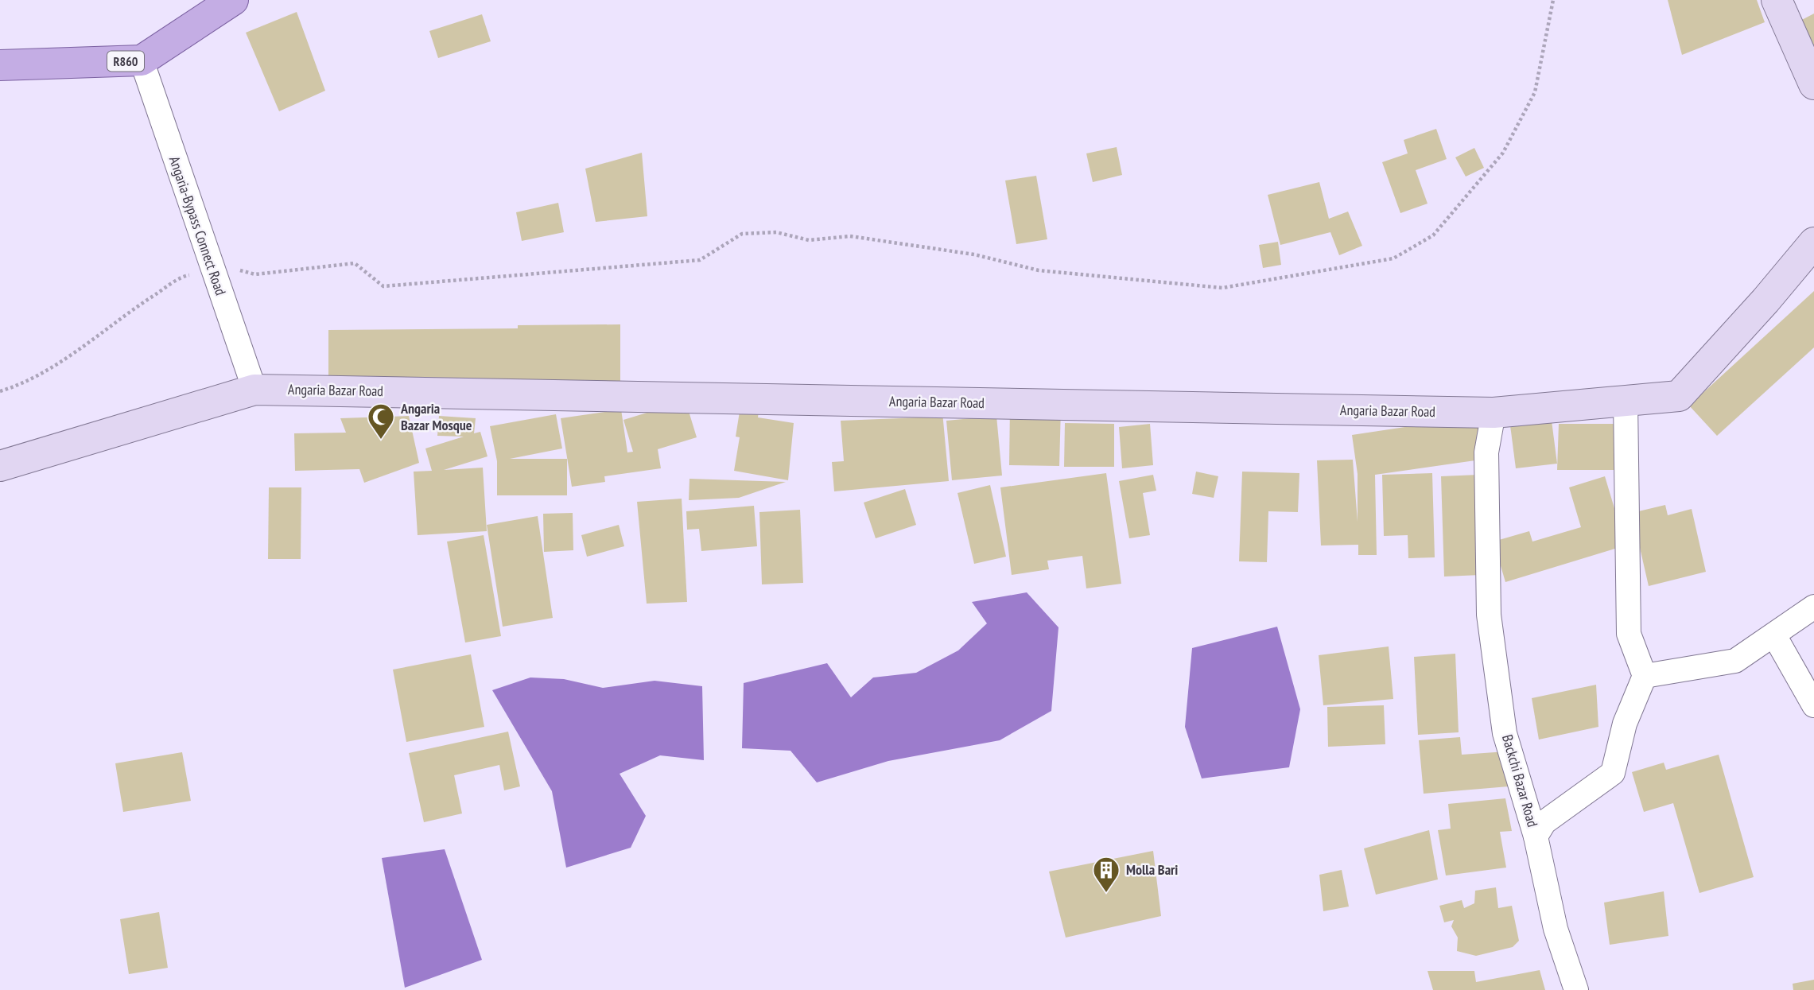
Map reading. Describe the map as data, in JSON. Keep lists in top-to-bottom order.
{
  "streets": {
    "main road": ["R860", "Angaria Bazar Road"],
    "street": ["Angaria-Bypass Connect Road", "Backchi Bazar Road"]
  },
  "crossings": [
    ["R860", "Angaria-Bypass Connect Road"],
    ["Angaria-Bypass Connect Road", "Angaria Bazar Road"],
    ["Angaria Bazar Road", "Backchi Bazar Road"]
  ],
  "places": {
    "mosque": ["Angaria Bazar Mosque"],
    "building": ["Molla Bari"]
  }
}
